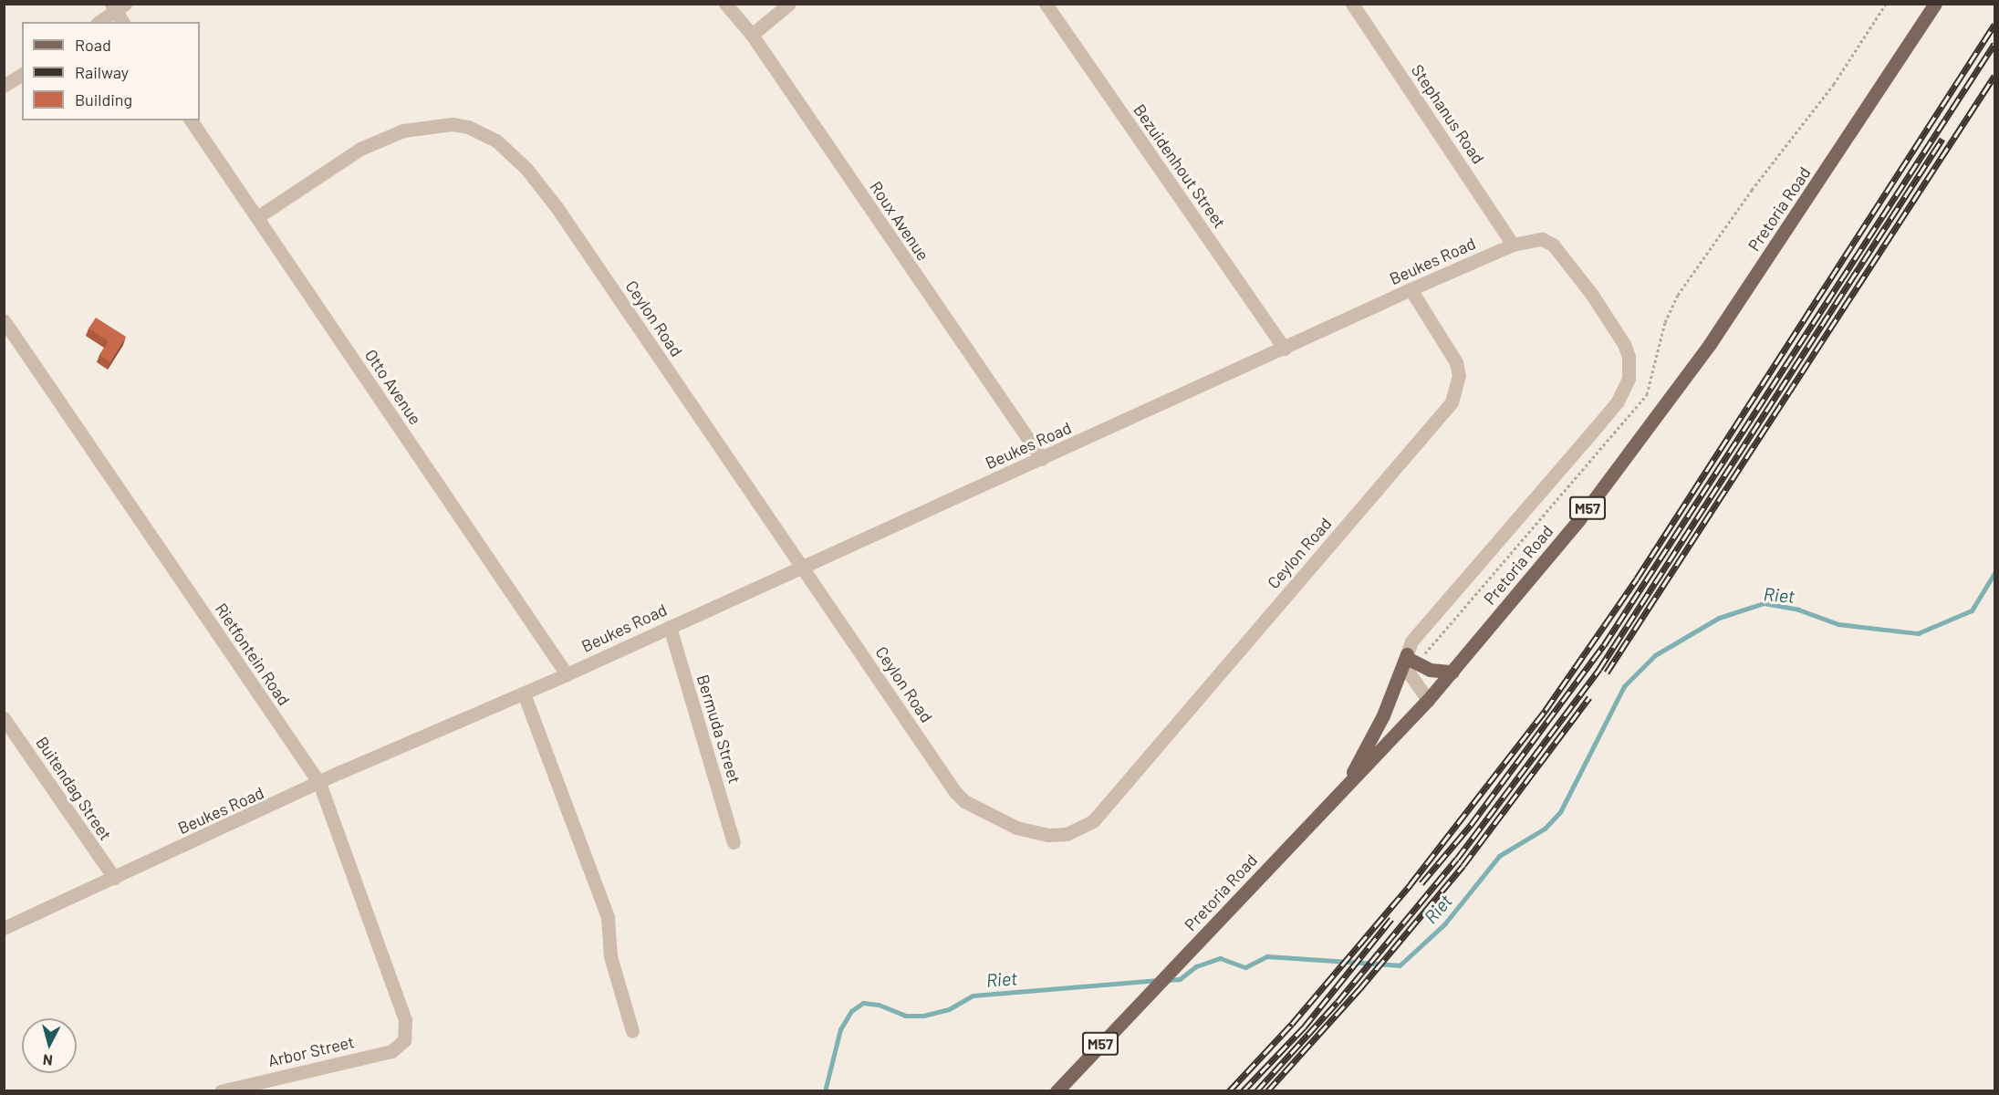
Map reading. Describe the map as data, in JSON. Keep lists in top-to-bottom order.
{
  "streets": {
    "main road": ["Pretoria Road", "M57"],
    "street": [
      "Stephanus Road",
      "Bezuidenhout Street",
      "Roux Avenue",
      "Beukes Road",
      "Ceylon Road",
      "Otto Avenue",
      "Rietfontein Road",
      "Bermuda Street",
      "Buitendag Street",
      "Arbor Street"
    ]
  },
  "crossings": [
    ["Stephanus Road", "Beukes Road"],
    ["Bezuidenhout Street", "Beukes Road"],
    ["Roux Avenue", "Beukes Road"],
    ["Beukes Road", "Ceylon Road"],
    ["Beukes Road", "Otto Avenue"],
    ["Beukes Road", "Rietfontein Road"],
    ["Beukes Road", "Bermuda Street"],
    ["Beukes Road", "Buitendag Street"],
    ["Ceylon Road", "Otto Avenue"],
    ["Rietfontein Road", "Arbor Street"]
  ],
  "water": ["Riet"],
  "legend": ["Road", "Railway", "Building"],
  "north": "bottom"
}
